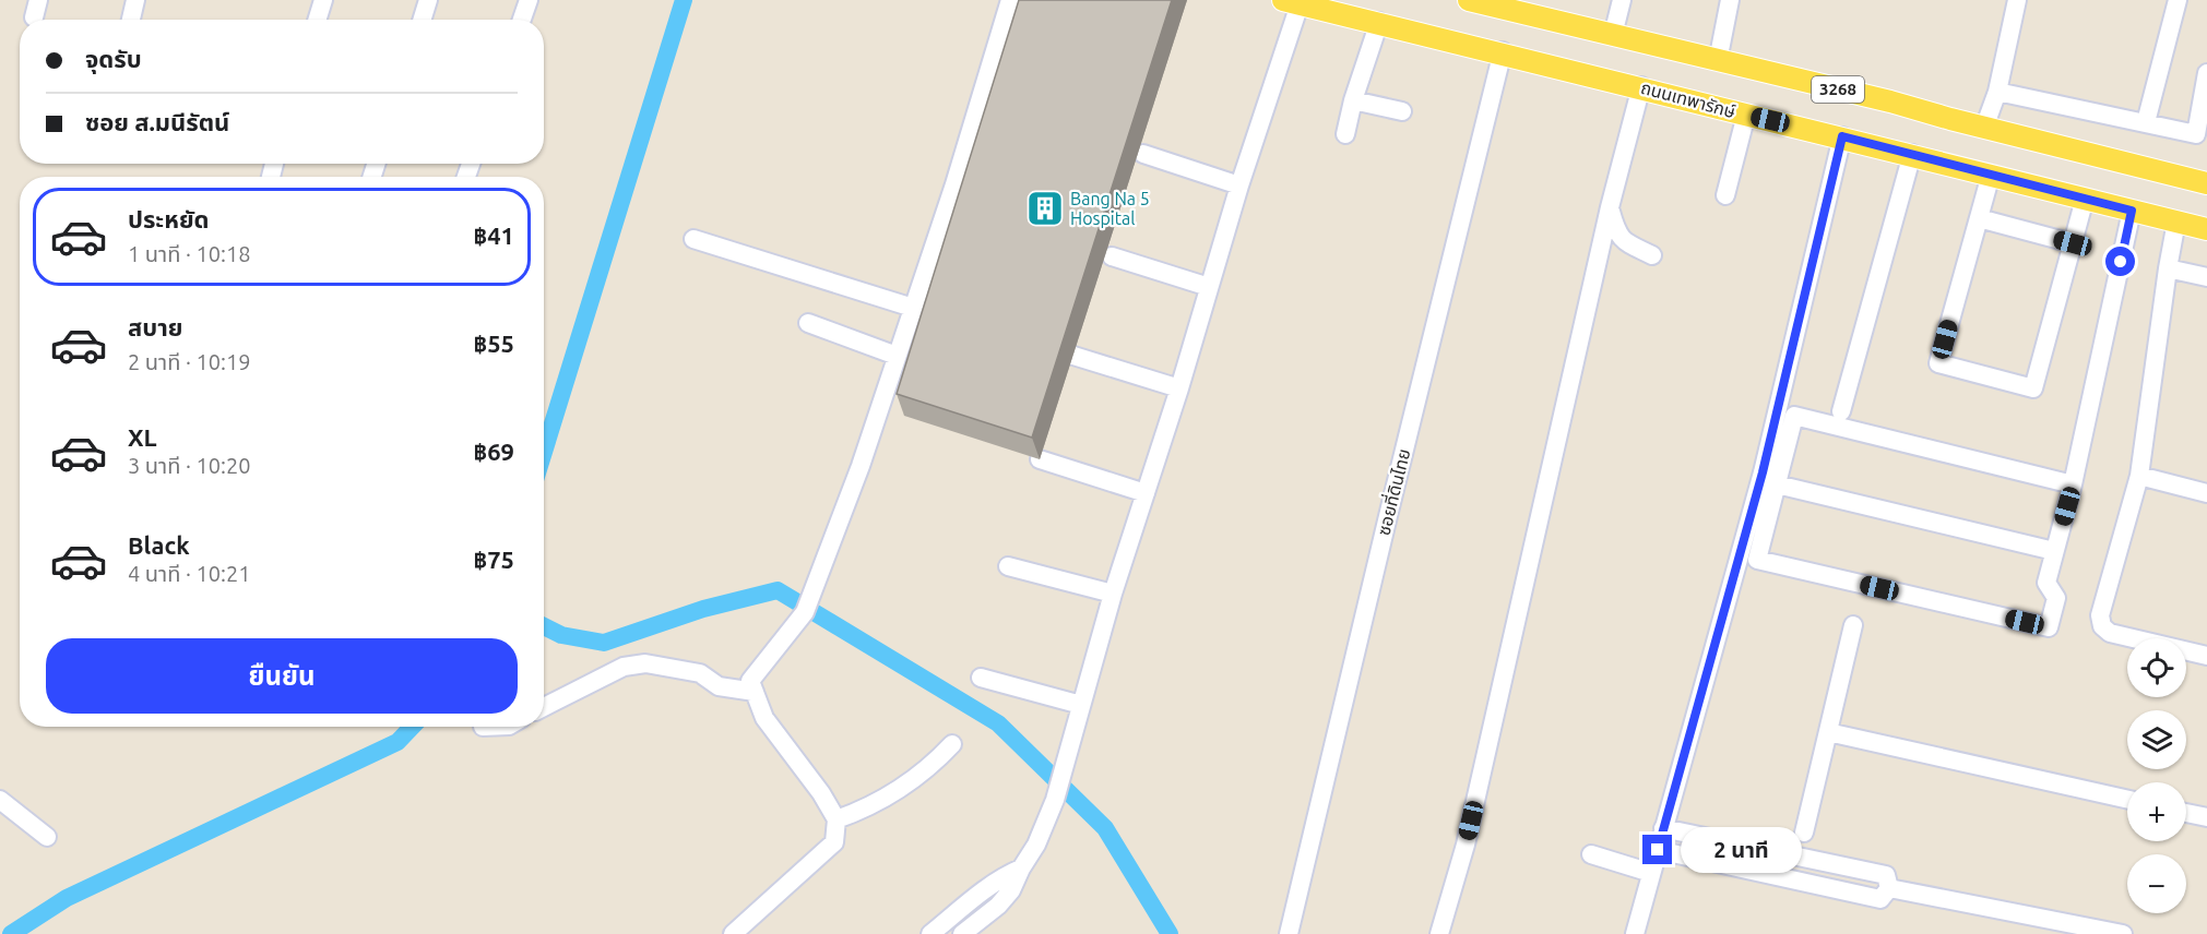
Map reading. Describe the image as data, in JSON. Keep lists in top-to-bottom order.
{
  "streets": {
    "main road": ["3268", "ถนนเทพารักษ์"],
    "street": ["ซอยที่ดินไทย"]
  },
  "crossings": [
    ["ถนนเทพารักษ์", "ซอยที่ดินไทย"]
  ],
  "places": {
    "building": ["Bang Na 5 Hospital"]
  },
  "page": {
    "banner": ["จุดรับ", "ซอย ส.มนีรัตน์"],
    "list": [
      {
        "name": "ประหยัด",
        "note": "1 นาที · 10:18",
        "value": "฿41"
      },
      {
        "name": "สบาย",
        "note": "2 นาที · 10:19",
        "value": "฿55"
      },
      {
        "name": "XL",
        "note": "3 นาที · 10:20",
        "value": "฿69"
      },
      {
        "name": "Black",
        "note": "4 นาที · 10:21",
        "value": "฿75"
      }
    ],
    "buttons": "ยืนยัน",
    "map_buttons": ["+", "−"],
    "bubble": "2 นาที"
  }
}
